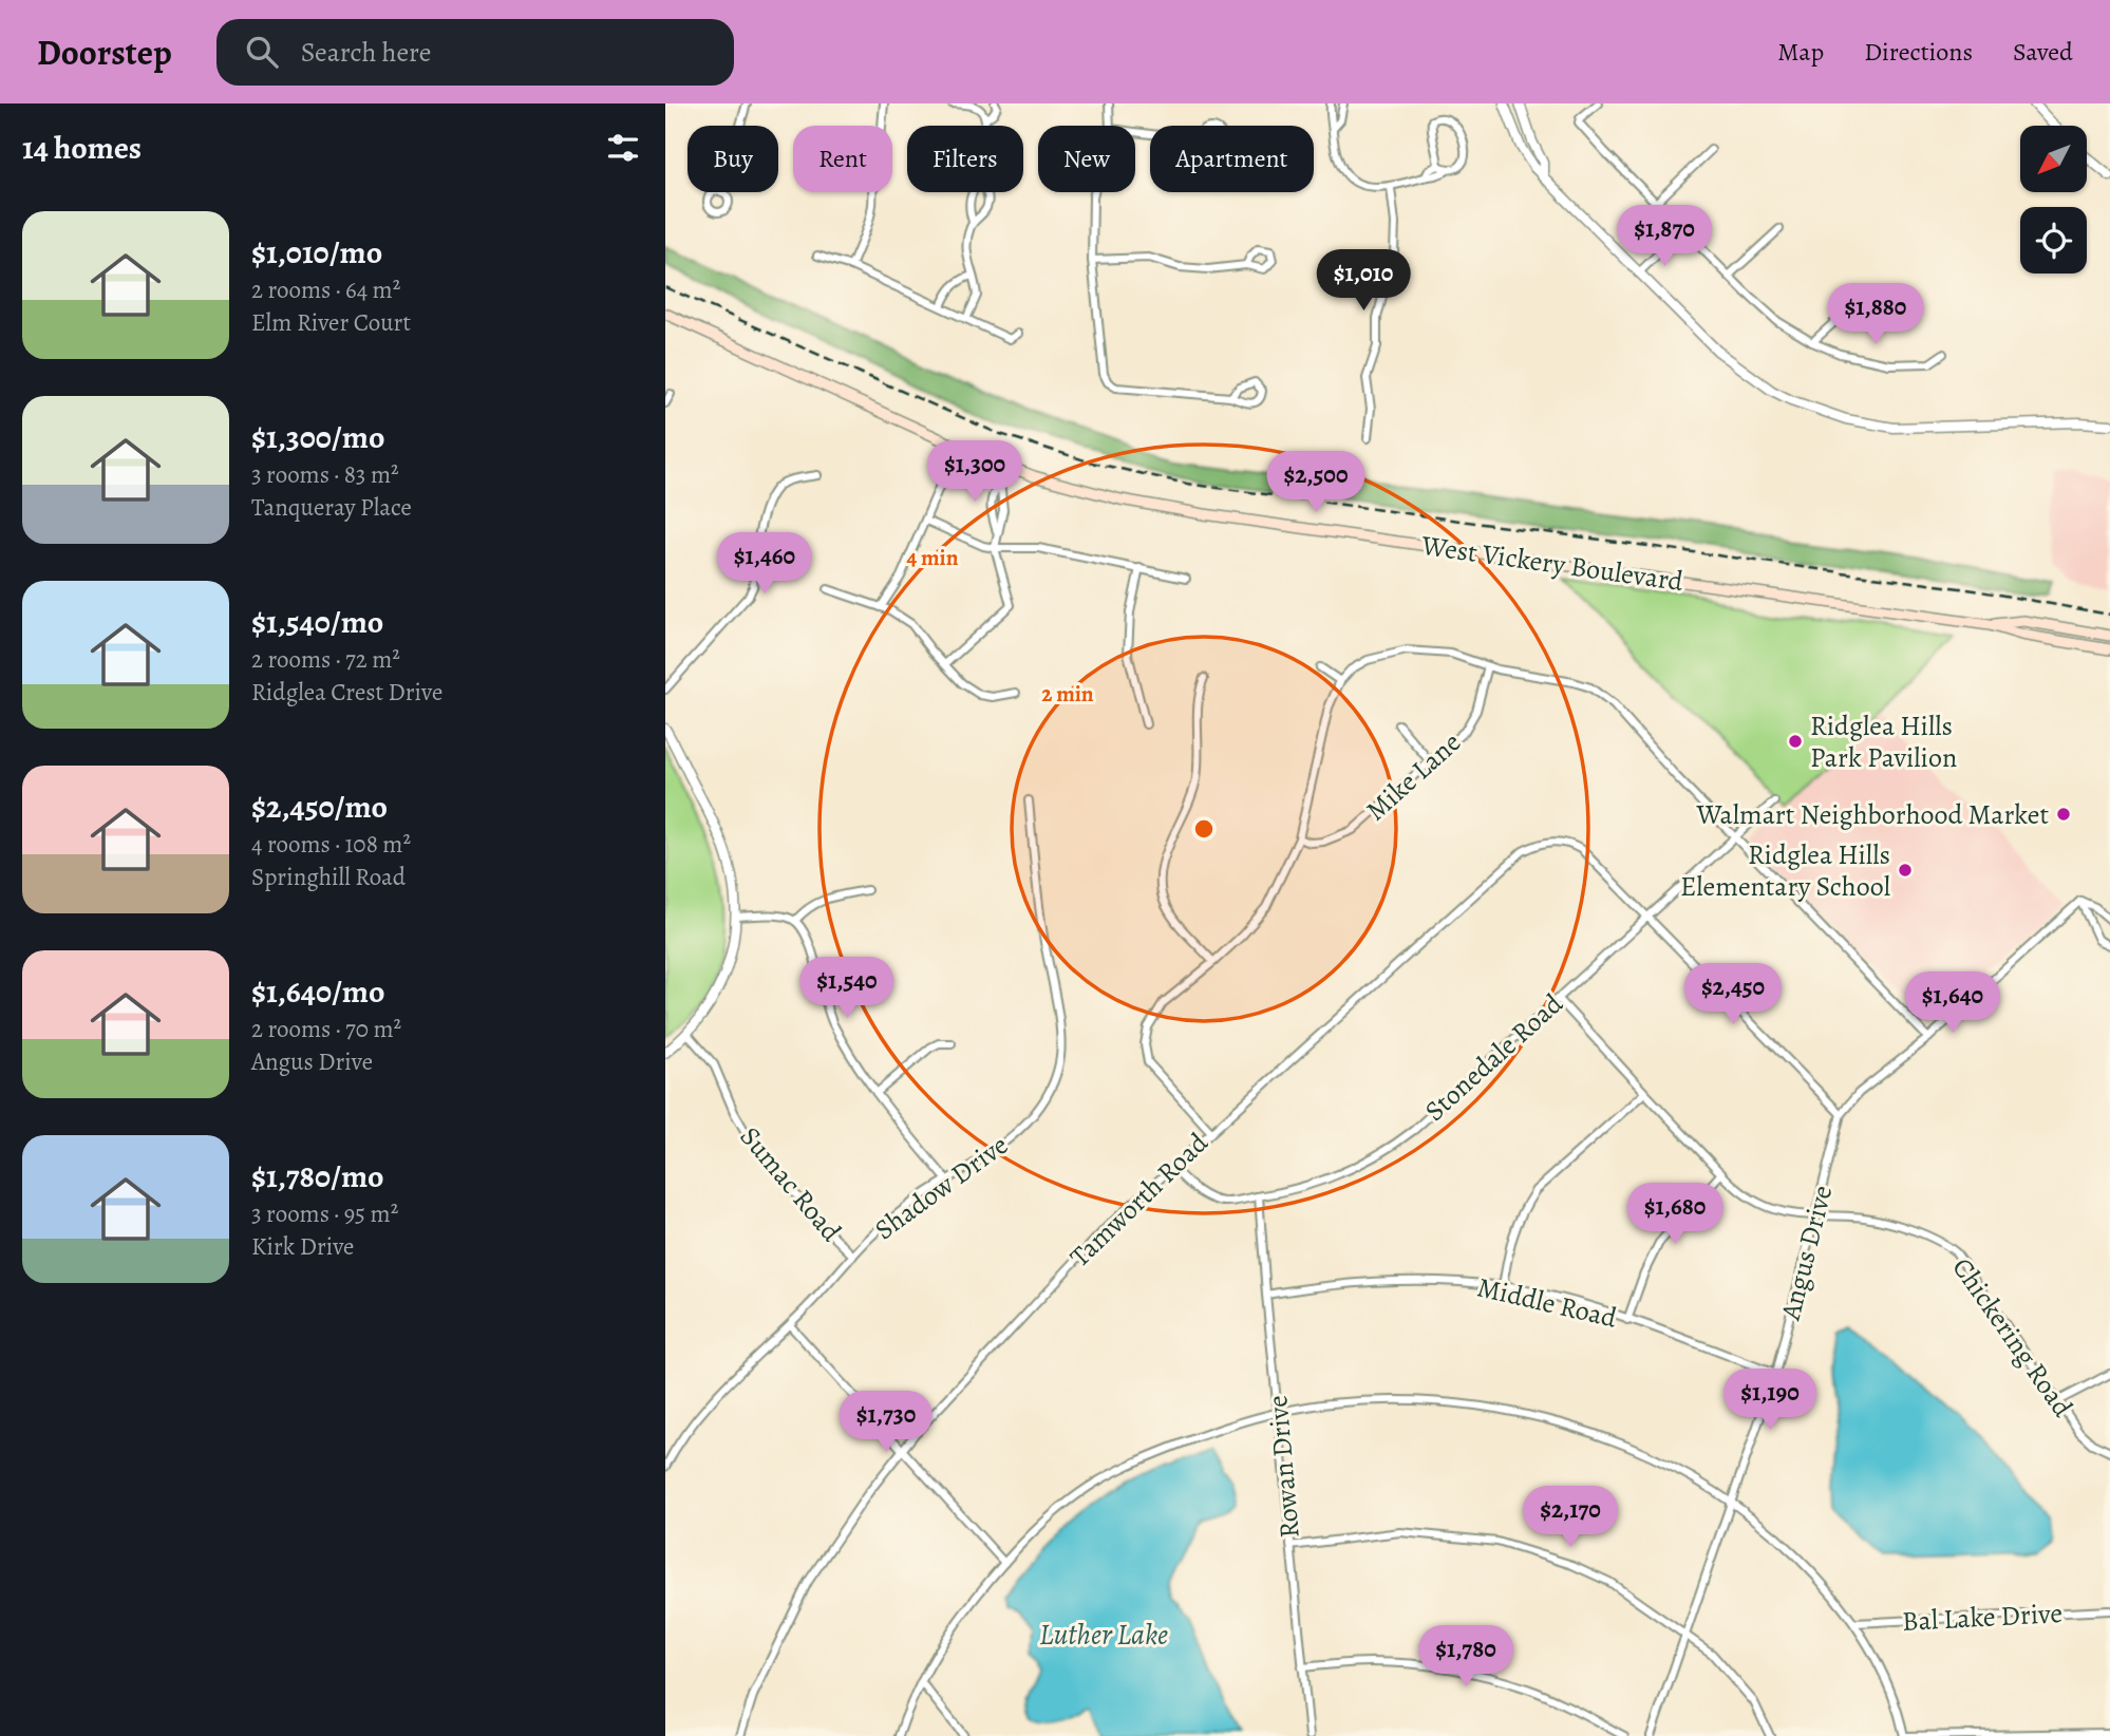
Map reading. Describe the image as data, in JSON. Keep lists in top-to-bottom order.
{
  "streets": {
    "main road": ["West Vickery Boulevard"],
    "street": [
      "Mike Lane",
      "Stonedale Road",
      "Sumac Road",
      "Shadow Drive",
      "Tamworth Road",
      "Angus Drive",
      "Middle Road",
      "Chickering Road",
      "Rowan Drive",
      "Bal Lake Drive"
    ]
  },
  "crossings": [
    ["Stonedale Road", "Tamworth Road"],
    ["Stonedale Road", "Chickering Road"],
    ["Stonedale Road", "Rowan Drive"],
    ["Sumac Road", "Shadow Drive"],
    ["Tamworth Road", "Angus Drive"],
    ["Angus Drive", "Middle Road"],
    ["Angus Drive", "Chickering Road"],
    ["Middle Road", "Rowan Drive"]
  ],
  "water": ["Luther Lake"],
  "places": ["Ridglea Hills Park Pavilion", "Walmart Neighborhood Market", "Ridglea Hills Elementary School"],
  "north": "bottom left",
  "page": {
    "header": "Doorstep",
    "search": "Search here",
    "nav": ["Map", "Directions", "Saved"],
    "heading": "14 homes",
    "chip": [
      "Buy",
      "Rent",
      "Filters",
      "New",
      "Apartment"
    ],
    "list": [
      {
        "name": "$1,010/mo",
        "note": "2 rooms · 64 m² · Elm River Court"
      },
      {
        "name": "$1,300/mo",
        "note": "3 rooms · 83 m² · Tanqueray Place"
      },
      {
        "name": "$1,540/mo",
        "note": "2 rooms · 72 m² · Ridglea Crest Drive"
      },
      {
        "name": "$2,450/mo",
        "note": "4 rooms · 108 m² · Springhill Road"
      },
      {
        "name": "$1,640/mo",
        "note": "2 rooms · 70 m² · Angus Drive"
      },
      {
        "name": "$1,780/mo",
        "note": "3 rooms · 95 m² · Kirk Drive"
      }
    ],
    "price": [
      "$1,870",
      "$1,010",
      "$1,880",
      "$1,300",
      "$2,500",
      "$1,460",
      "$1,540",
      "$2,450",
      "$1,640",
      "$1,680",
      "$1,190",
      "$1,730",
      "$2,170",
      "$1,780"
    ]
  },
  "rings": ["4 min", "2 min"]
}
